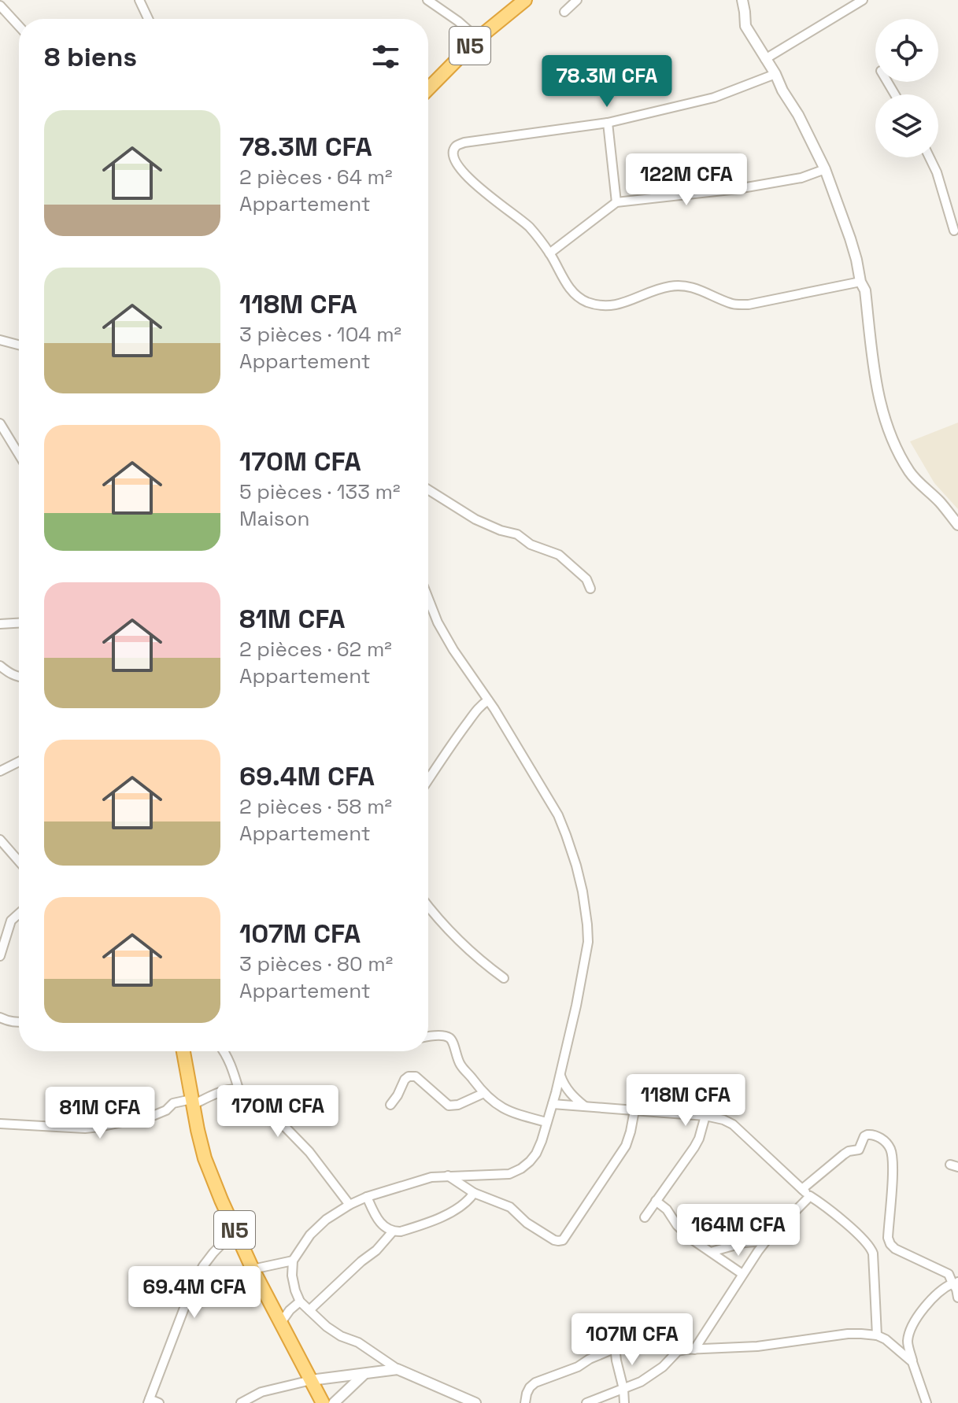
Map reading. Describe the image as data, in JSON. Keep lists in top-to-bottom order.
{
  "streets": {
    "highway": ["N5"]
  },
  "page": {
    "heading": "8 biens",
    "price": [
      "78.3M CFA",
      "122M CFA",
      "118M CFA",
      "170M CFA",
      "81M CFA",
      "164M CFA",
      "69.4M CFA",
      "107M CFA"
    ],
    "list": [
      {
        "name": "78.3M CFA",
        "note": "2 pièces · 64 m² · Appartement"
      },
      {
        "name": "118M CFA",
        "note": "3 pièces · 104 m² · Appartement"
      },
      {
        "name": "170M CFA",
        "note": "5 pièces · 133 m² · Maison"
      },
      {
        "name": "81M CFA",
        "note": "2 pièces · 62 m² · Appartement"
      },
      {
        "name": "69.4M CFA",
        "note": "2 pièces · 58 m² · Appartement"
      },
      {
        "name": "107M CFA",
        "note": "3 pièces · 80 m² · Appartement"
      }
    ]
  }
}
